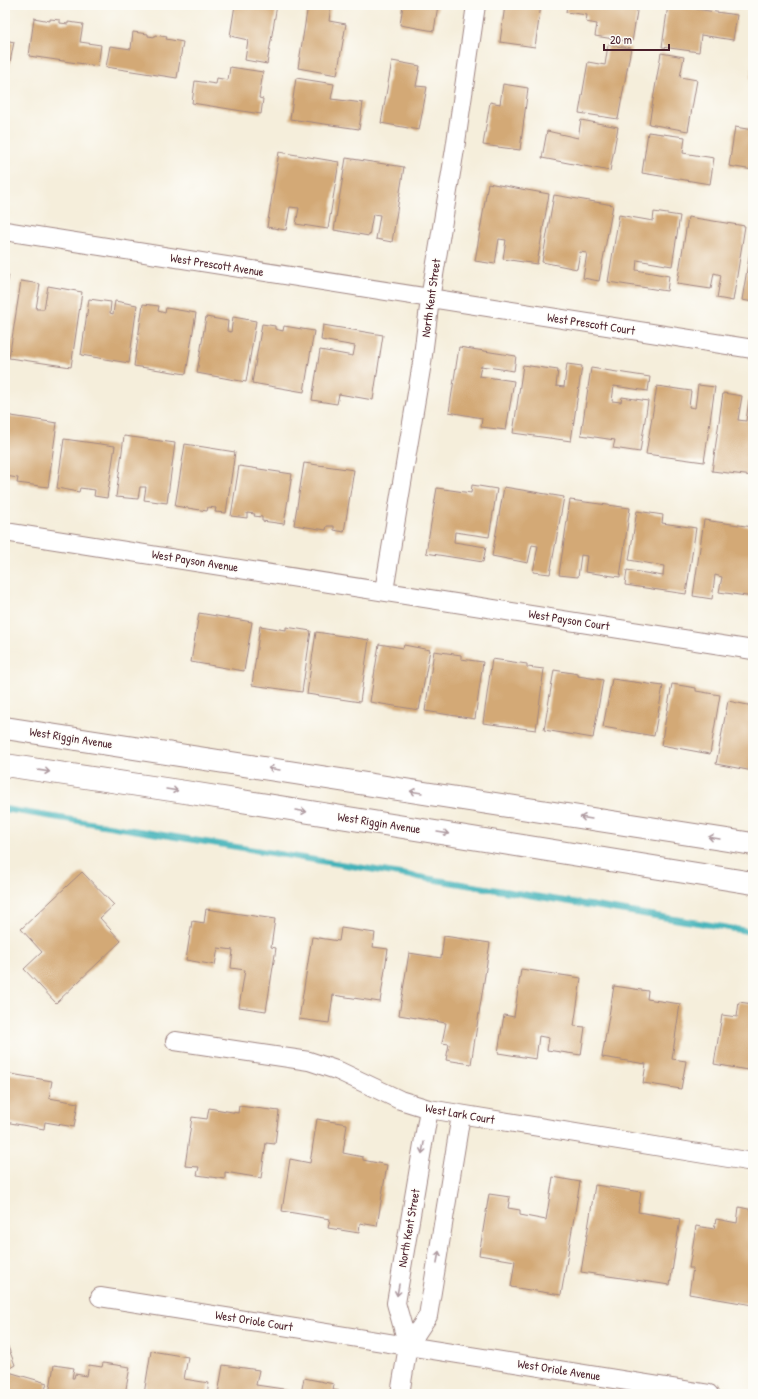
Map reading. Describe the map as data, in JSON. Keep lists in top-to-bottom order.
{
  "streets": {
    "main road": ["West Riggin Avenue"],
    "street": [
      "West Prescott Avenue",
      "North Kent Street",
      "West Prescott Court",
      "West Payson Avenue",
      "West Payson Court",
      "West Lark Court",
      "West Oriole Court",
      "West Oriole Avenue"
    ]
  },
  "crossings": [
    ["West Prescott Avenue", "North Kent Street"],
    ["West Prescott Avenue", "West Prescott Court"],
    ["North Kent Street", "West Prescott Court"],
    ["North Kent Street", "West Payson Avenue"],
    ["North Kent Street", "West Payson Court"],
    ["North Kent Street", "West Lark Court"],
    ["North Kent Street", "West Oriole Court"],
    ["North Kent Street", "West Oriole Avenue"],
    ["West Payson Avenue", "West Payson Court"],
    ["West Oriole Court", "West Oriole Avenue"]
  ],
  "scale_bar": "20 m"
}
